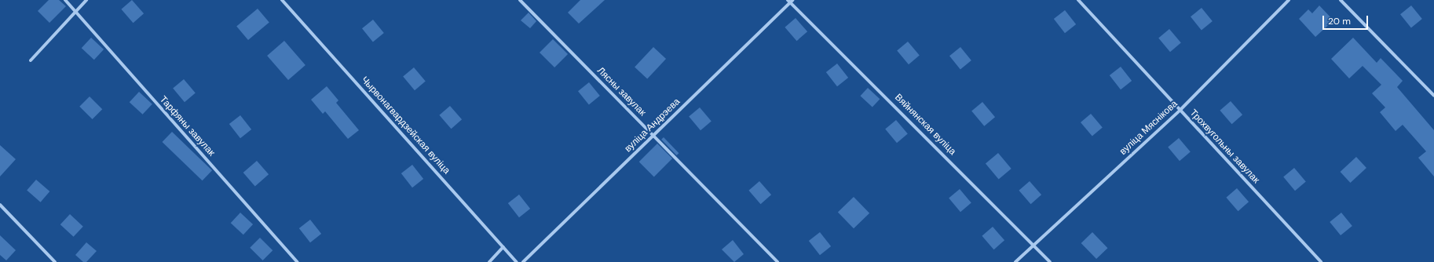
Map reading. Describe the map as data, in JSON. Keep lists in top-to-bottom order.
{
  "streets": {
    "street": [
      "Лясны завулак",
      "Вяйнянская вуліца",
      "Чырвонагвардзейская вуліца",
      "вуліца Андрэева",
      "Тарфяны завулак",
      "вуліца Мяснікова",
      "Трохвугольны завулак"
    ]
  },
  "crossings": [
    ["Лясны завулак", "вуліца Андрэева"],
    ["Вяйнянская вуліца", "вуліца Андрэева"],
    ["Вяйнянская вуліца", "вуліца Мяснікова"],
    ["вуліца Мяснікова", "Трохвугольны завулак"]
  ],
  "scale_bar": "20 m"
}
